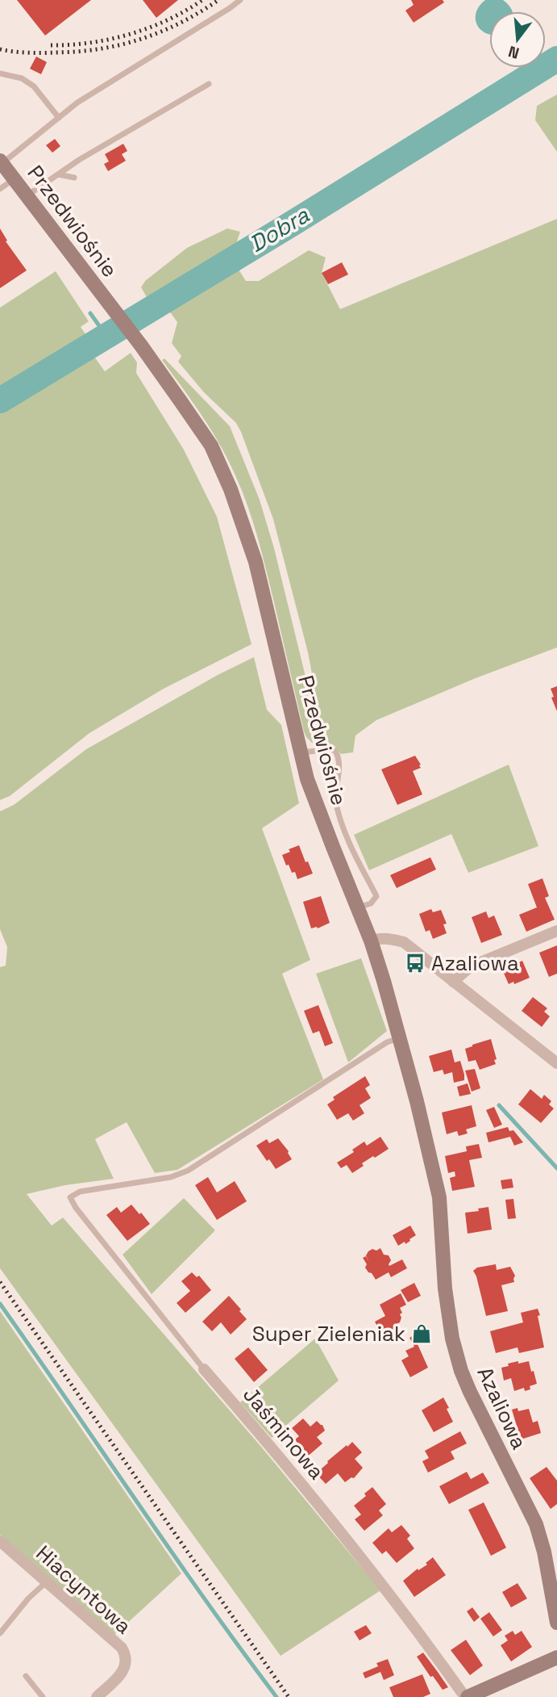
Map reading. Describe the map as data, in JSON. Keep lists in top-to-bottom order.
{
  "streets": {
    "street": [
      "Przedwiośnie",
      "Azaliowa",
      "Jaśminowa",
      "Hiacyntowa"
    ]
  },
  "crossings": [
    ["Przedwiośnie", "Azaliowa"],
    ["Azaliowa", "Jaśminowa"]
  ],
  "water": ["Dobra"],
  "places": {
    "bus stop": ["Azaliowa"],
    "shop": ["Super Zieleniak"]
  },
  "north": "bottom"
}
